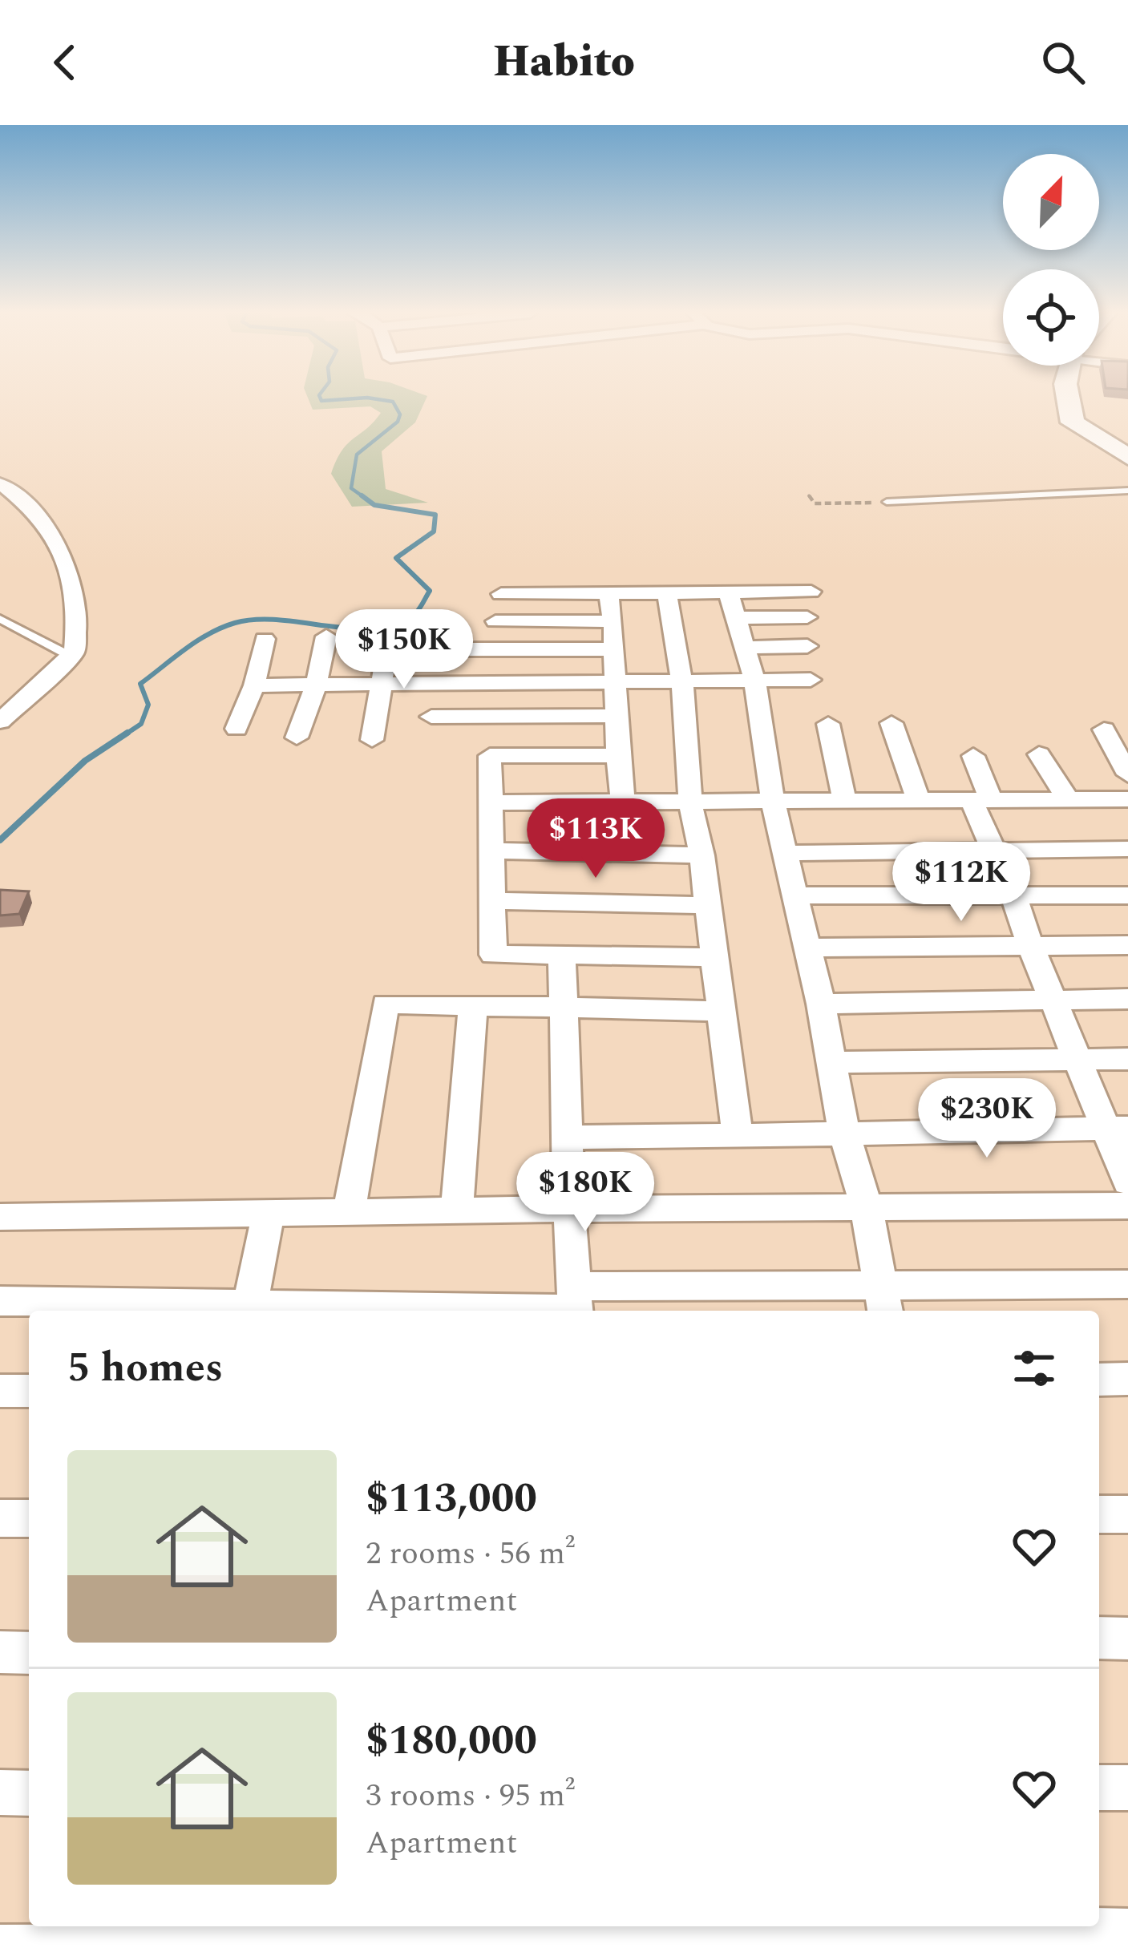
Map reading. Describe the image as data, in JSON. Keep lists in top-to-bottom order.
{
  "north": "top right",
  "page": {
    "header": "Habito",
    "price": [
      "$150K",
      "$113K",
      "$112K",
      "$230K",
      "$180K"
    ],
    "heading": "5 homes",
    "list": [
      {
        "name": "$113,000",
        "note": "2 rooms · 56 m² · Apartment"
      },
      {
        "name": "$180,000",
        "note": "3 rooms · 95 m² · Apartment"
      }
    ]
  }
}
